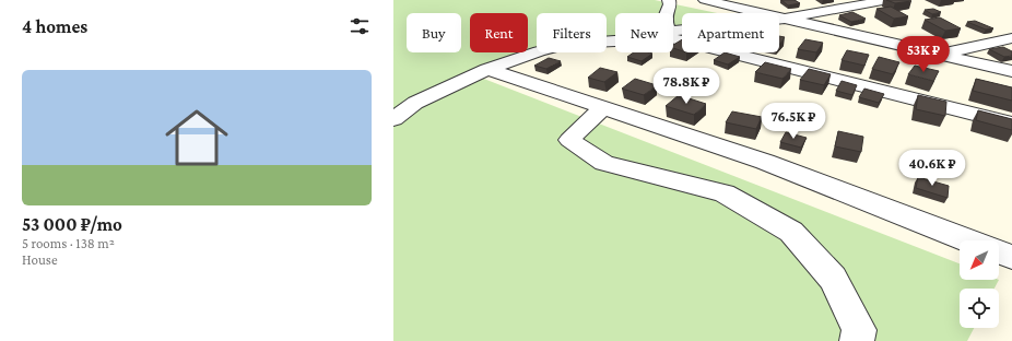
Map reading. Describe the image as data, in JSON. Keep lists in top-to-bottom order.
{
  "north": "bottom left",
  "page": {
    "heading": "4 homes",
    "chip": [
      "Buy",
      "Rent",
      "Filters",
      "New",
      "Apartment"
    ],
    "price": [
      "53K ₽",
      "78.8K ₽",
      "76.5K ₽",
      "40.6K ₽"
    ],
    "list": [
      {
        "name": "53 000 ₽/mo",
        "note": "5 rooms · 138 m² · House"
      }
    ]
  }
}
